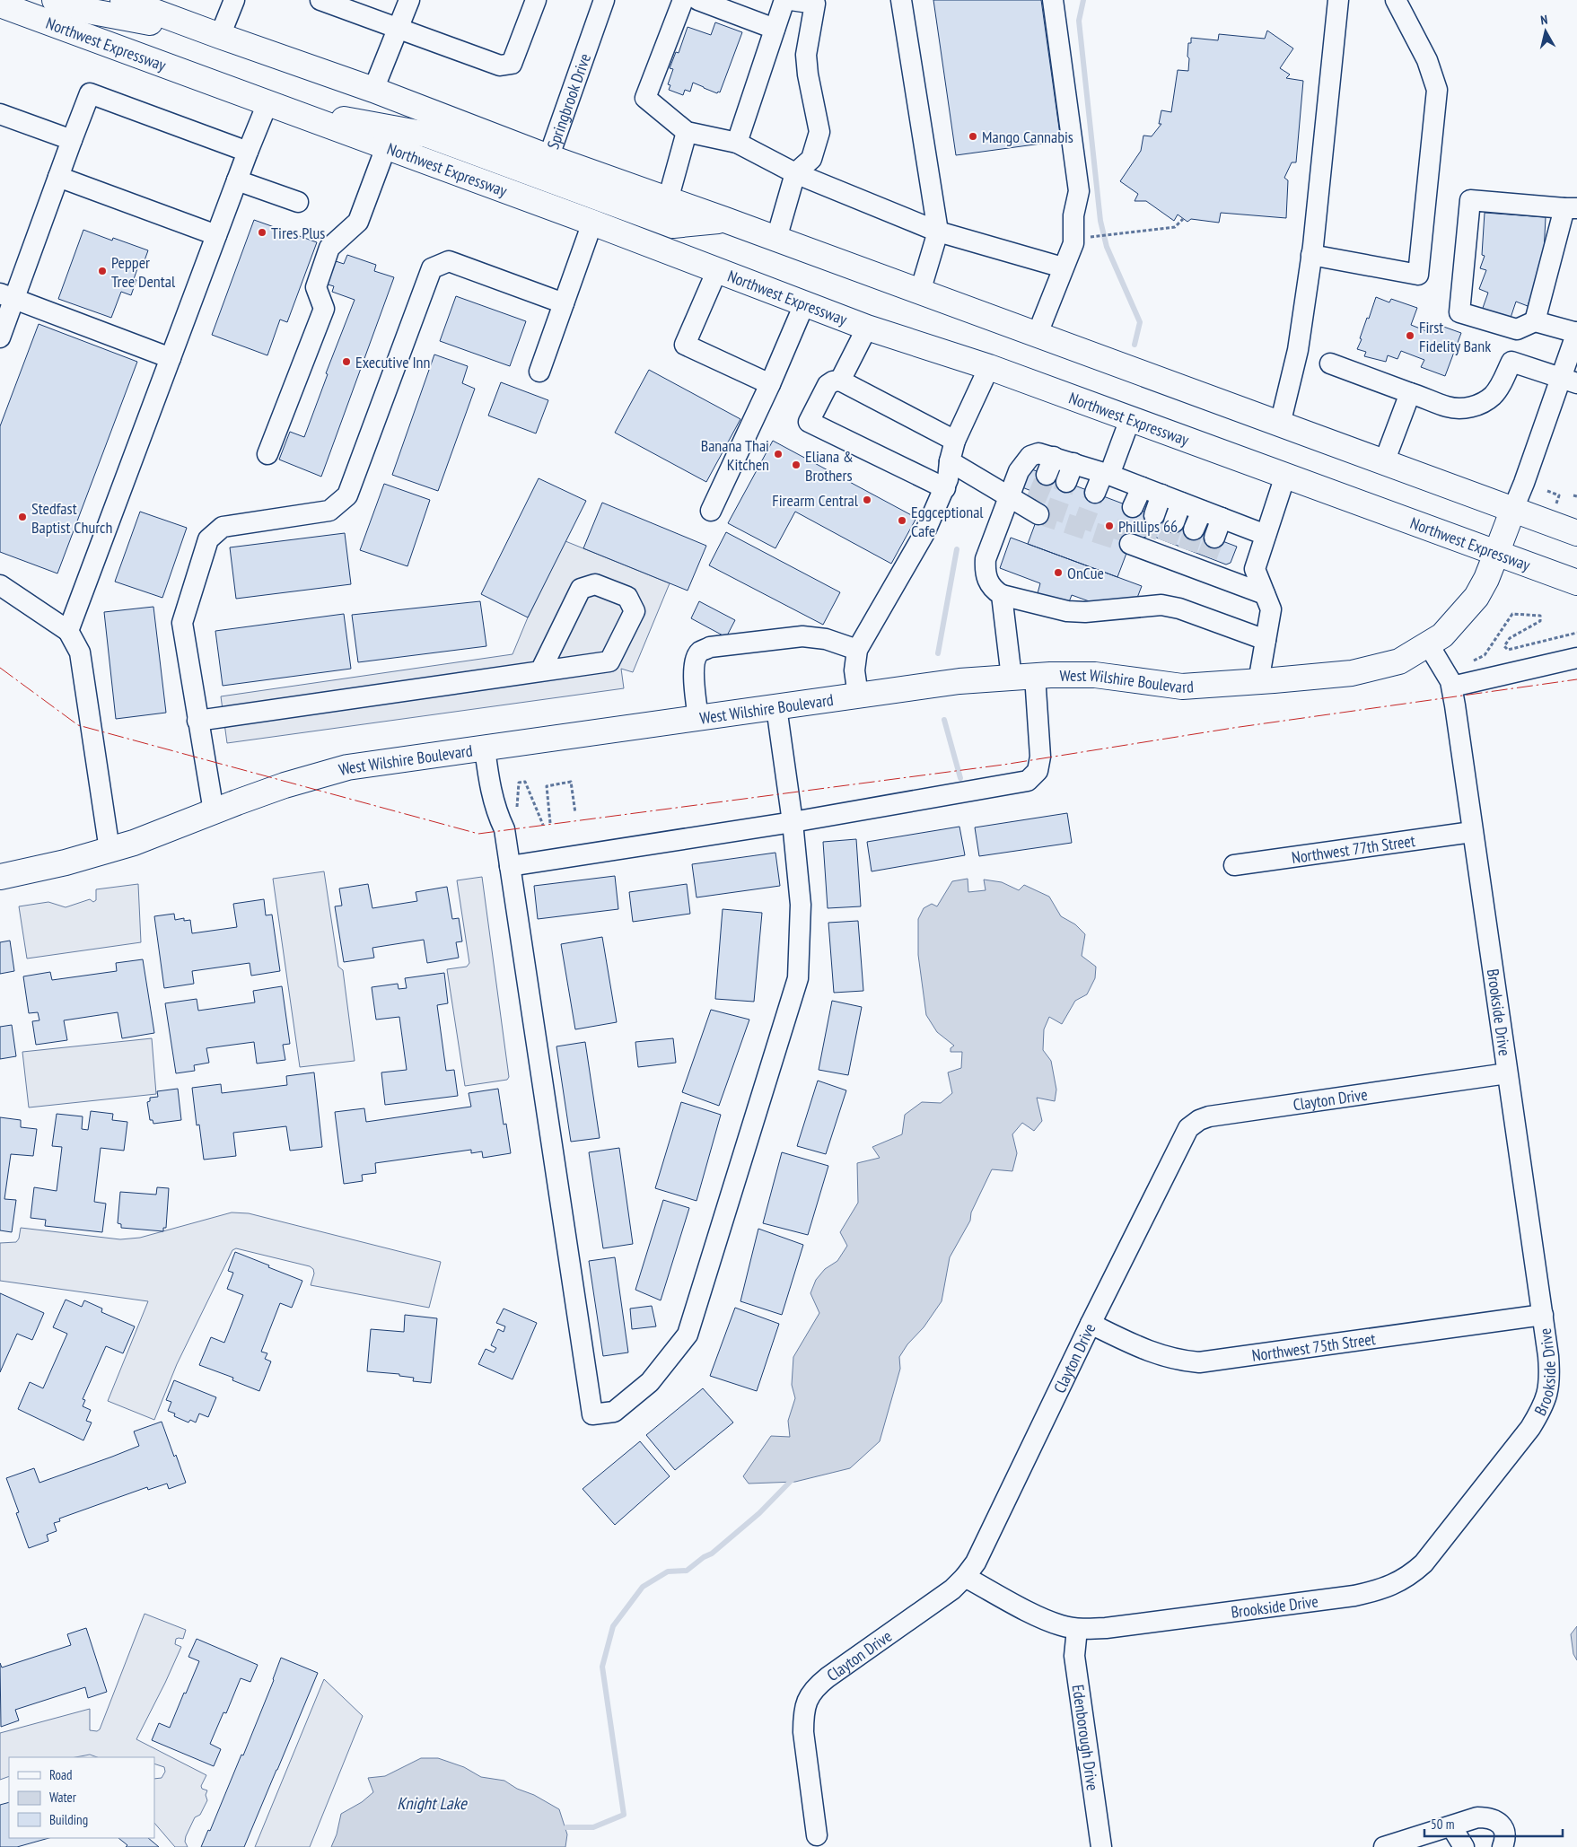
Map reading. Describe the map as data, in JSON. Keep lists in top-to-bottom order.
{
  "streets": {
    "main road": ["Northwest Expressway", "West Wilshire Boulevard"],
    "street": [
      "Springbrook Drive",
      "Northwest 77th Street",
      "Brookside Drive",
      "Clayton Drive",
      "Northwest 75th Street",
      "Edenborough Drive"
    ]
  },
  "crossings": [
    ["Northwest Expressway", "Springbrook Drive"],
    ["Northwest Expressway", "West Wilshire Boulevard"],
    ["West Wilshire Boulevard", "Brookside Drive"],
    ["Northwest 77th Street", "Brookside Drive"],
    ["Brookside Drive", "Clayton Drive"],
    ["Brookside Drive", "Northwest 75th Street"],
    ["Brookside Drive", "Edenborough Drive"],
    ["Clayton Drive", "Northwest 75th Street"]
  ],
  "water": ["Knight Lake"],
  "places": [
    "Mango Cannabis",
    "Tires Plus",
    "Pepper Tree Dental",
    "First Fidelity Bank",
    "Executive Inn",
    "Banana Thai Kitchen",
    "Eliana & Brothers",
    "Firearm Central",
    "Stedfast Baptist Church",
    "Eggceptional Cafe",
    "Phillips 66",
    "OnCue"
  ],
  "legend": ["Road", "Water", "Building"],
  "scale_bar": "50 m",
  "north": "top"
}
